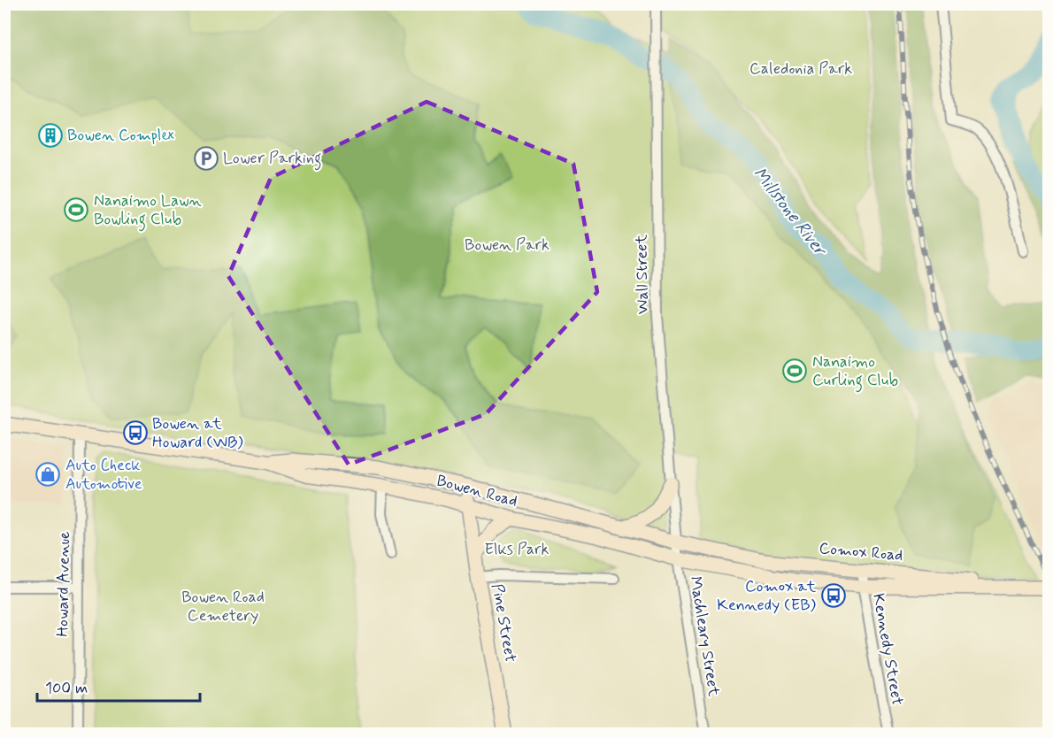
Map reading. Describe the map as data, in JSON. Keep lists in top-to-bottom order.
{
  "streets": {
    "main road": ["Bowen Road", "Comox Road", "Pine Street"],
    "street": [
      "Wall Street",
      "Howard Avenue",
      "Machleary Street",
      "Kennedy Street"
    ]
  },
  "crossings": [
    ["Wall Street", "Bowen Road"],
    ["Wall Street", "Comox Road"],
    ["Wall Street", "Machleary Street"],
    ["Bowen Road", "Comox Road"],
    ["Bowen Road", "Howard Avenue"],
    ["Bowen Road", "Pine Street"],
    ["Bowen Road", "Machleary Street"],
    ["Comox Road", "Machleary Street"],
    ["Comox Road", "Kennedy Street"]
  ],
  "water": ["Millstone River"],
  "parks": [
    "Caledonia Park",
    "Bowen Park",
    "Elks Park",
    "Bowen Road Cemetery"
  ],
  "places": {
    "building": ["Bowen Complex"],
    "parking": ["Lower Parking"],
    "sports": ["Nanaimo Lawn Bowling Club", "Nanaimo Curling Club"],
    "bus stop": ["Bowen at Howard (WB)", "Comox at Kennedy (EB)"],
    "shop": ["Auto Check Automotive"]
  },
  "scale_bar": "100 m"
}
